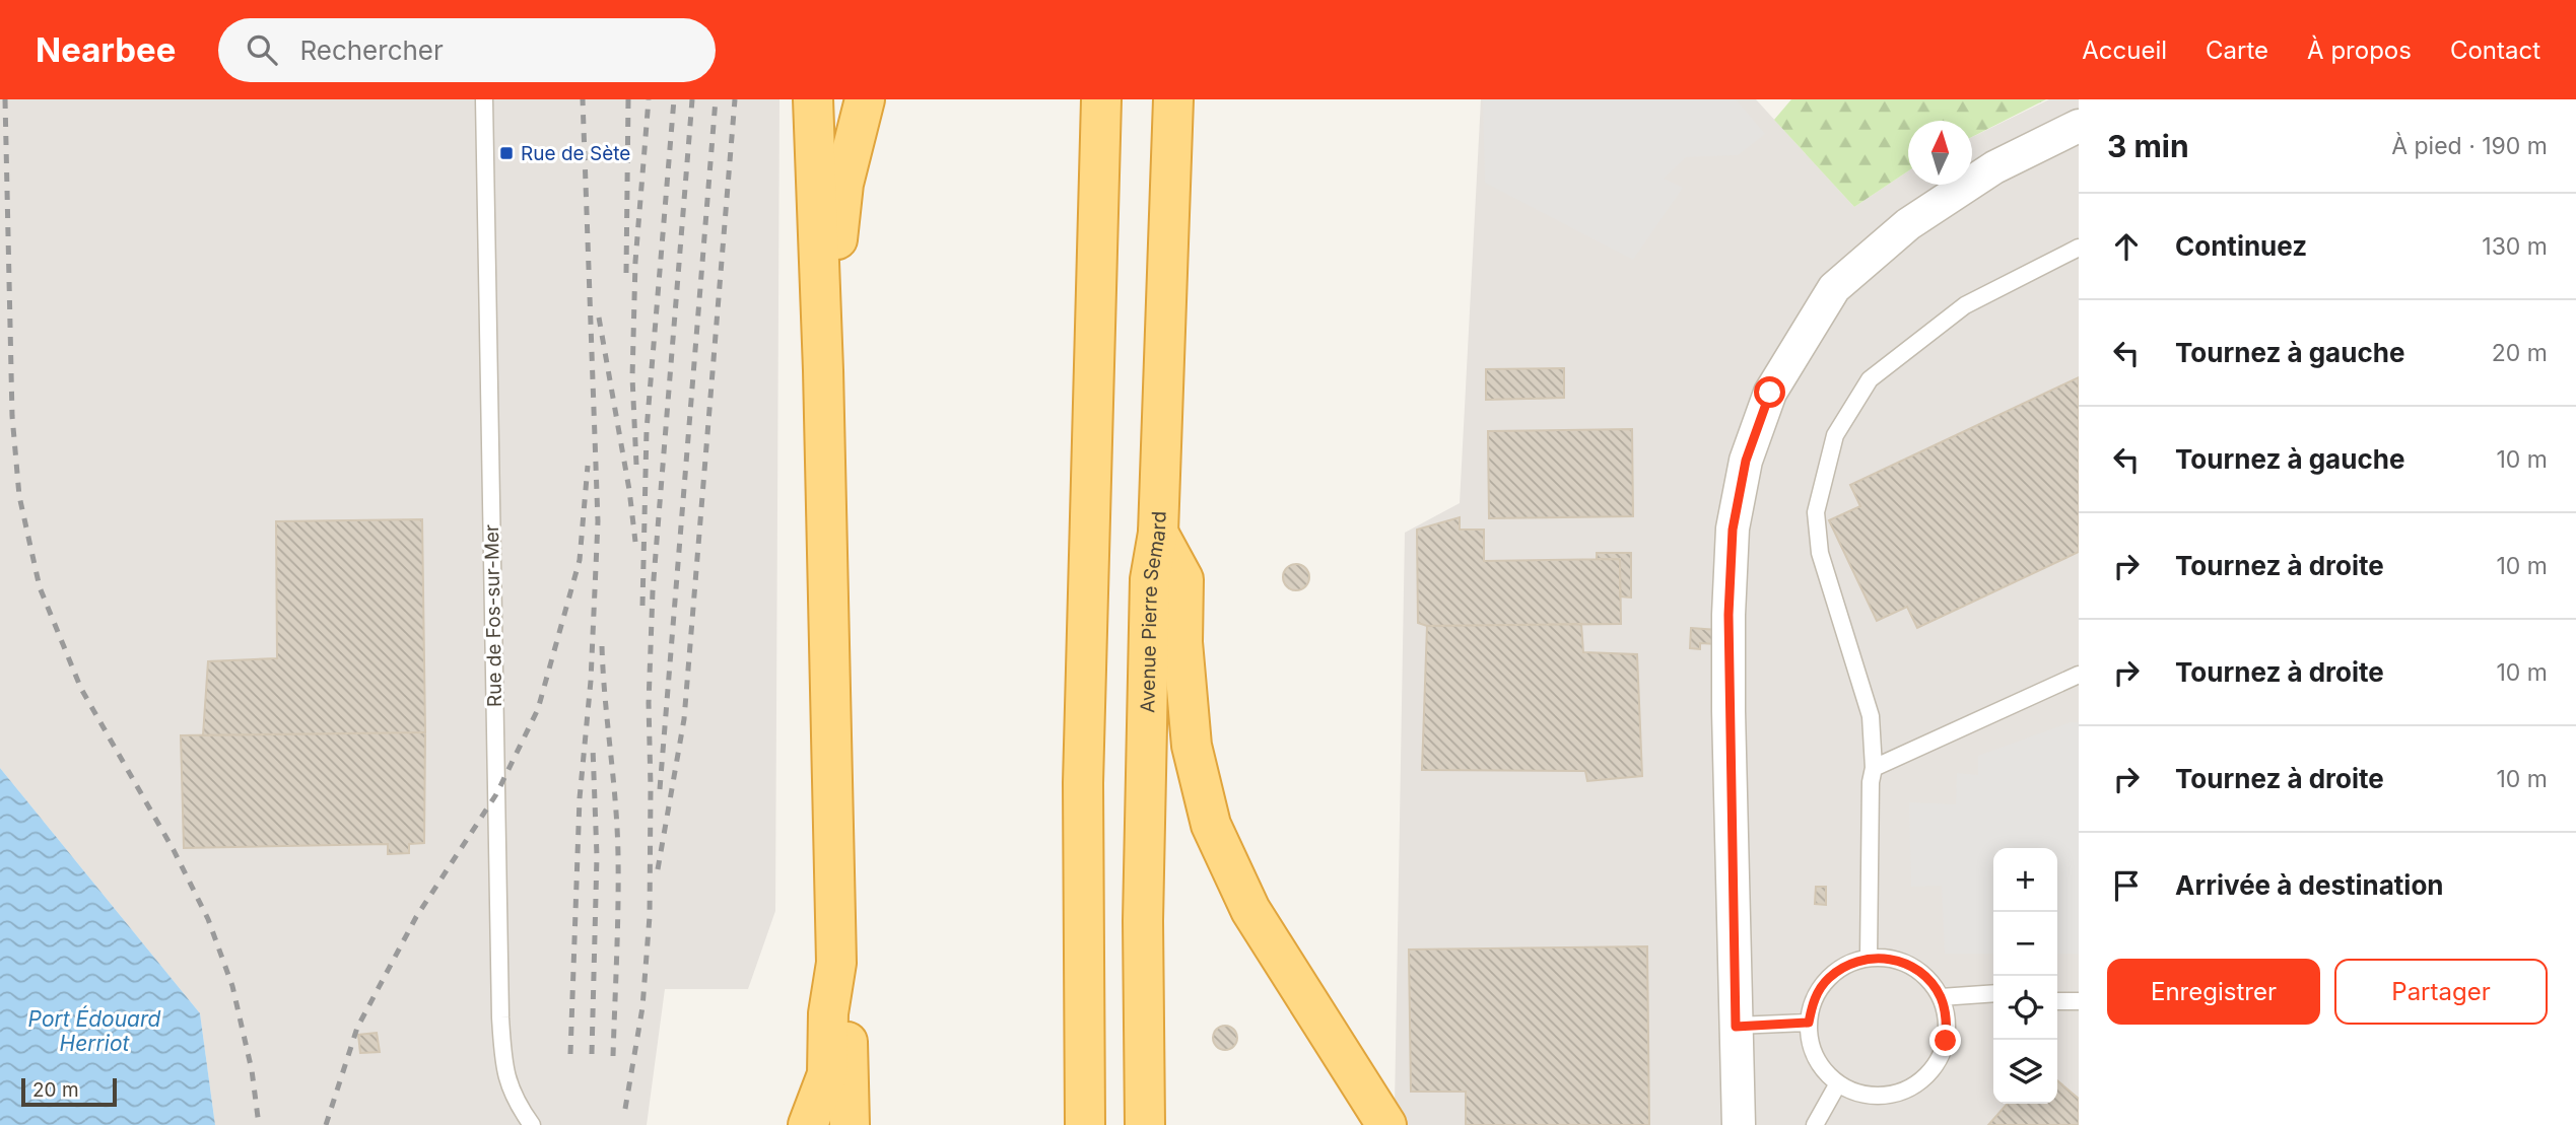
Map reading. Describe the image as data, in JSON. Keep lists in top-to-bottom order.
{
  "streets": {
    "highway": ["Avenue Pierre Semard"],
    "lane": ["Rue de Fos-sur-Mer"]
  },
  "water": ["Port Édouard Herriot"],
  "places": {
    "transit": ["Rue de Sète"]
  },
  "scale_bar": "20 m",
  "north": "top",
  "page": {
    "header": "Nearbee",
    "search": "Rechercher",
    "nav": [
      "Accueil",
      "Carte",
      "À propos",
      "Contact"
    ],
    "heading": ["3 min", "À pied · 190 m"],
    "list": [
      ["Continuez", "130 m"],
      ["Tournez à gauche", "20 m"],
      ["Tournez à gauche", "10 m"],
      ["Tournez à droite", "10 m"],
      ["Tournez à droite", "10 m"],
      ["Tournez à droite", "10 m"],
      "Arrivée à destination"
    ],
    "map_buttons": ["+", "−"],
    "buttons": ["Enregistrer", "Partager"],
    "scale": "20 m"
  }
}
